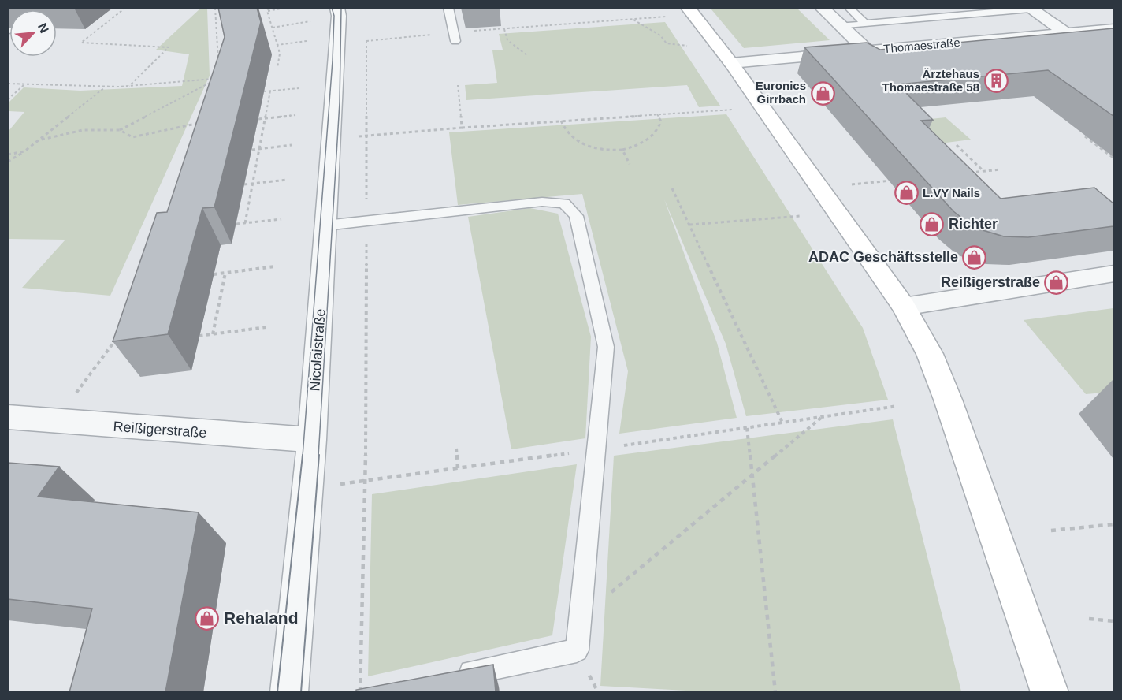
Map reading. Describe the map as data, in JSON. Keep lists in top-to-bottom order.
{
  "streets": {
    "street": ["Thomaestraße", "Nicolaistraße", "Reißigerstraße"]
  },
  "crossings": [
    ["Nicolaistraße", "Reißigerstraße"]
  ],
  "places": {
    "building": ["Ärztehaus Thomaestraße 58"],
    "shop": [
      "Euronics Girrbach",
      "L.VY Nails",
      "Richter",
      "ADAC Geschäftsstelle",
      "Reißigerstraße",
      "Rehaland"
    ]
  },
  "north": "top right"
}
